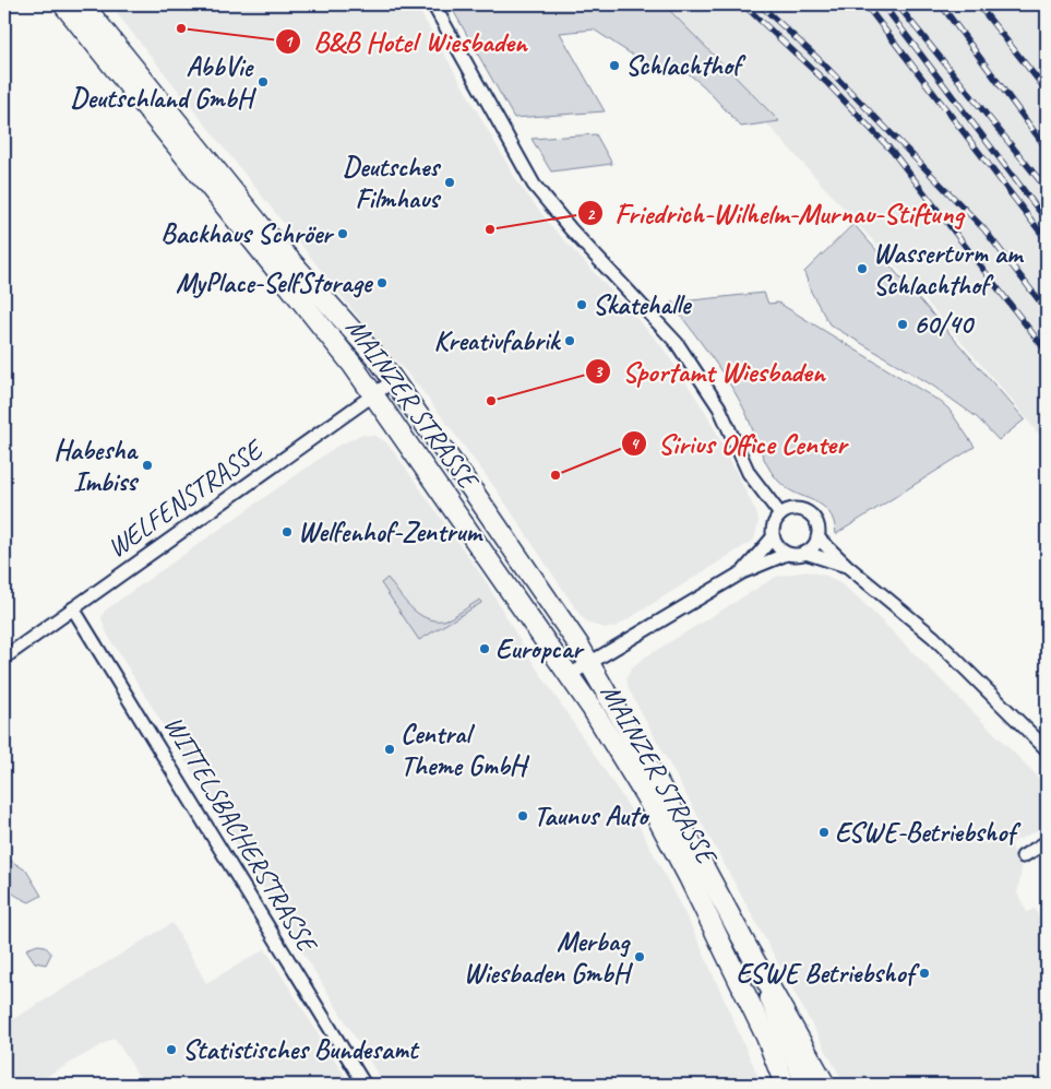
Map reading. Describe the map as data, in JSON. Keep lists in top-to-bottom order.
{
  "streets": {
    "main road": ["MAINZER STRASSE"],
    "street": ["WELFENSTRASSE", "WITTELSBACHERSTRASSE"]
  },
  "crossings": [
    ["MAINZER STRASSE", "WELFENSTRASSE"],
    ["WELFENSTRASSE", "WITTELSBACHERSTRASSE"]
  ],
  "places": [
    "B&B Hotel Wiesbaden",
    "Schlachthof",
    "AbbVie Deutschland GmbH",
    "Deutsches Filmhaus",
    "Friedrich-Wilhelm-Murnau-Stiftung",
    "Backhaus Schröer",
    "Wasserturm am Schlachthof",
    "MyPlace-SelfStorage",
    "Skatehalle",
    "60/40",
    "Kreativfabrik",
    "Sportamt Wiesbaden",
    "Habesha Imbiss",
    "Sirius Office Center",
    "Welfenhof-Zentrum",
    "Europcar",
    "Central Theme GmbH",
    "Taunus Auto",
    "ESWE-Betriebshof",
    "Merbag Wiesbaden GmbH",
    "ESWE Betriebshof",
    "Statistisches Bundesamt"
  ]
}
